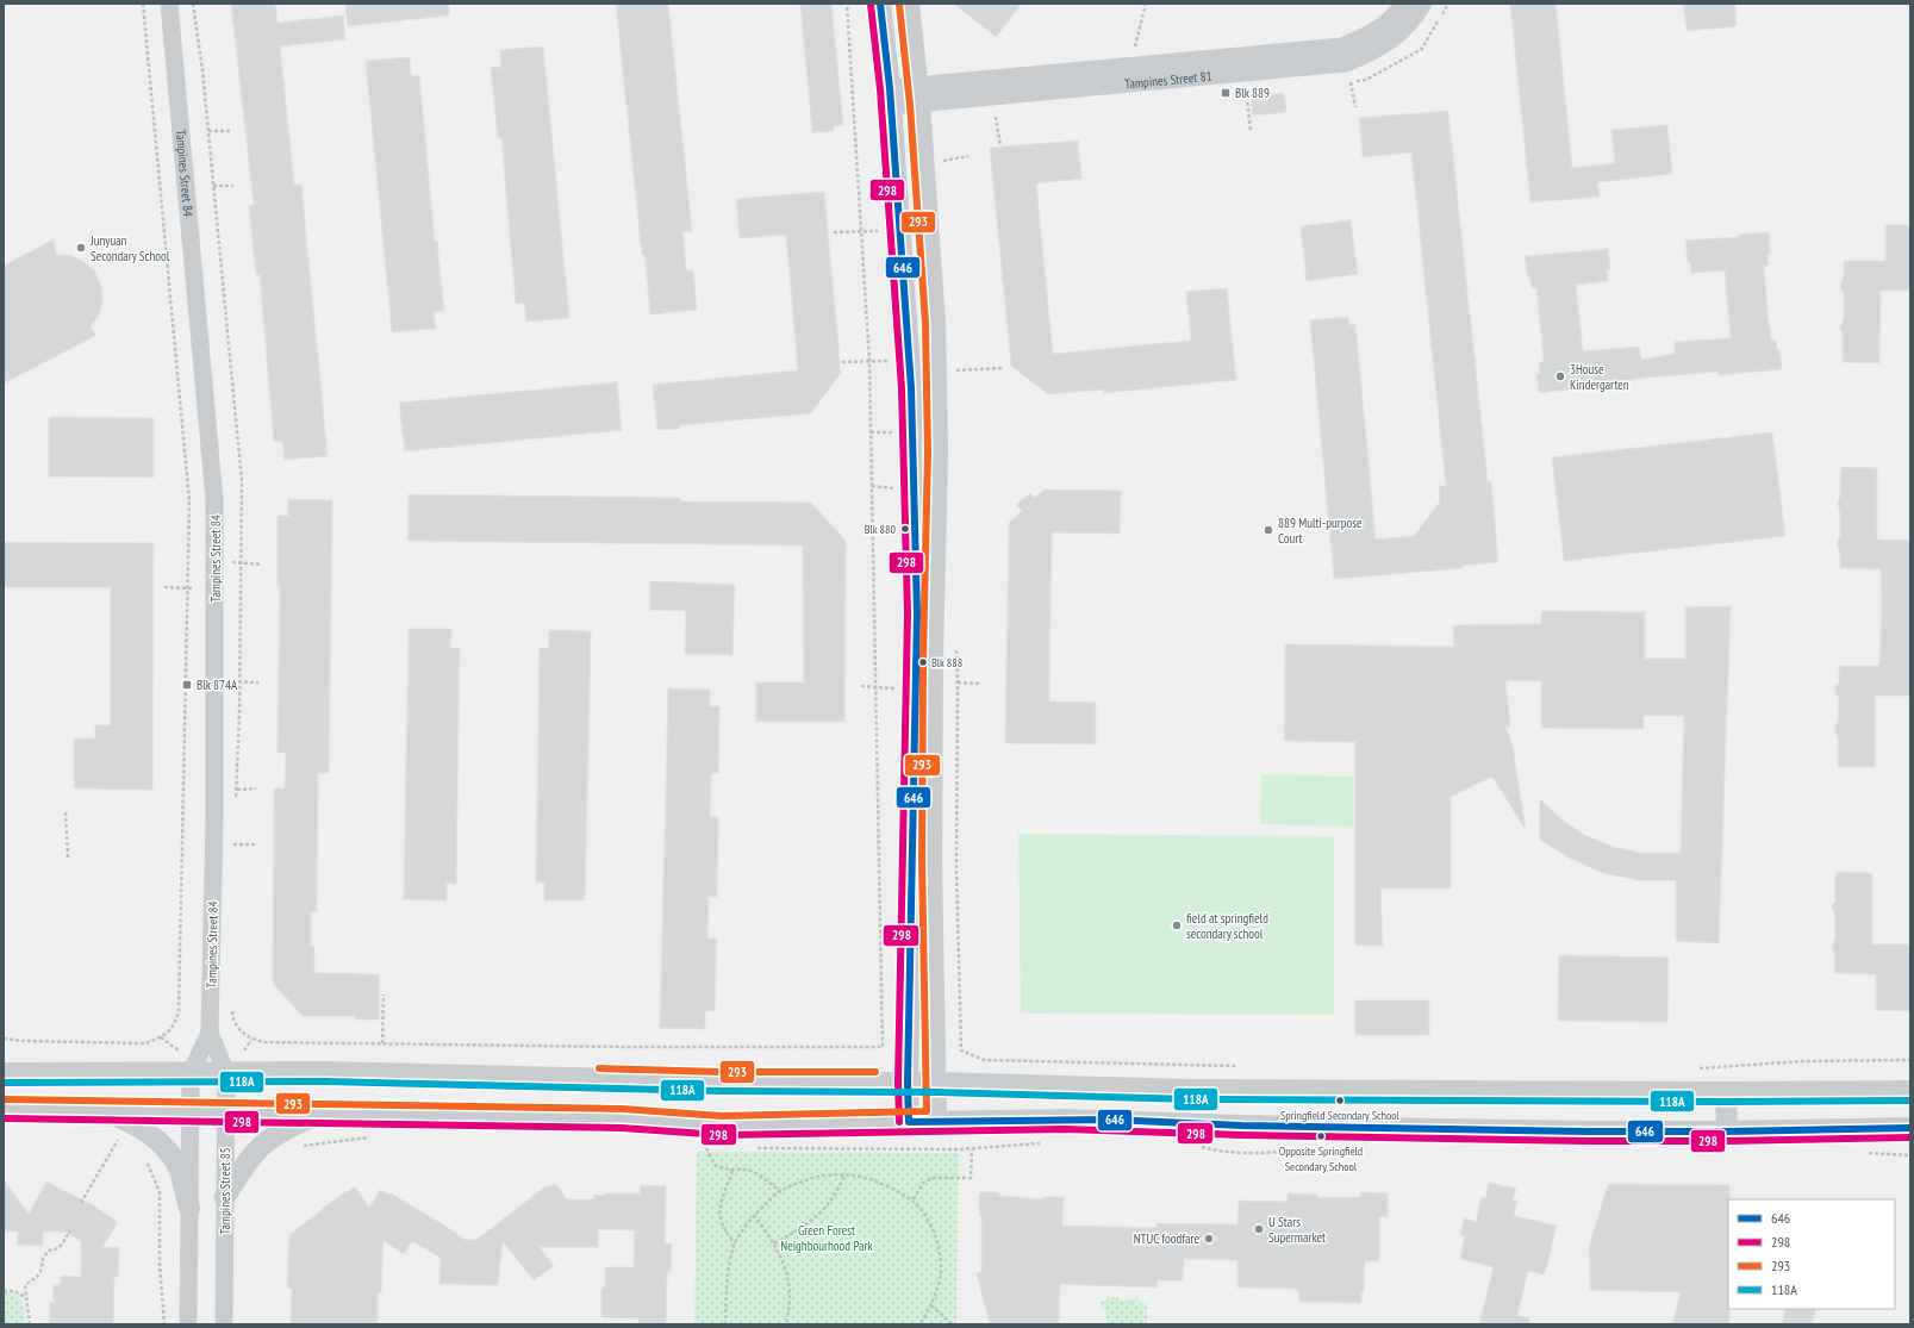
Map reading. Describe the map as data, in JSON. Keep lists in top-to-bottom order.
{
  "streets": {
    "street": ["Tampines Street 81", "Tampines Street 84", "Tampines Street 85"]
  },
  "crossings": [
    ["Tampines Street 84", "Tampines Street 85"]
  ],
  "parks": ["Green Forest Neighbourhood Park"],
  "places": {
    "transit": ["Blk 889", "Blk 874A"],
    "other": [
      "Junyuan Secondary School",
      "3House Kindergarten",
      "Blk 880",
      "889 Multi-purpose Court",
      "Blk 888",
      "field at springfield secondary school",
      "Springfield Secondary School",
      "Opposite Springfield Secondary School",
      "U Stars Supermarket",
      "NTUC foodfare"
    ]
  },
  "lines": [
    "transit line 646",
    "transit line 298",
    "transit line 293",
    "transit line 118A"
  ],
  "legend": [
    "646",
    "298",
    "293",
    "118A"
  ]
}
